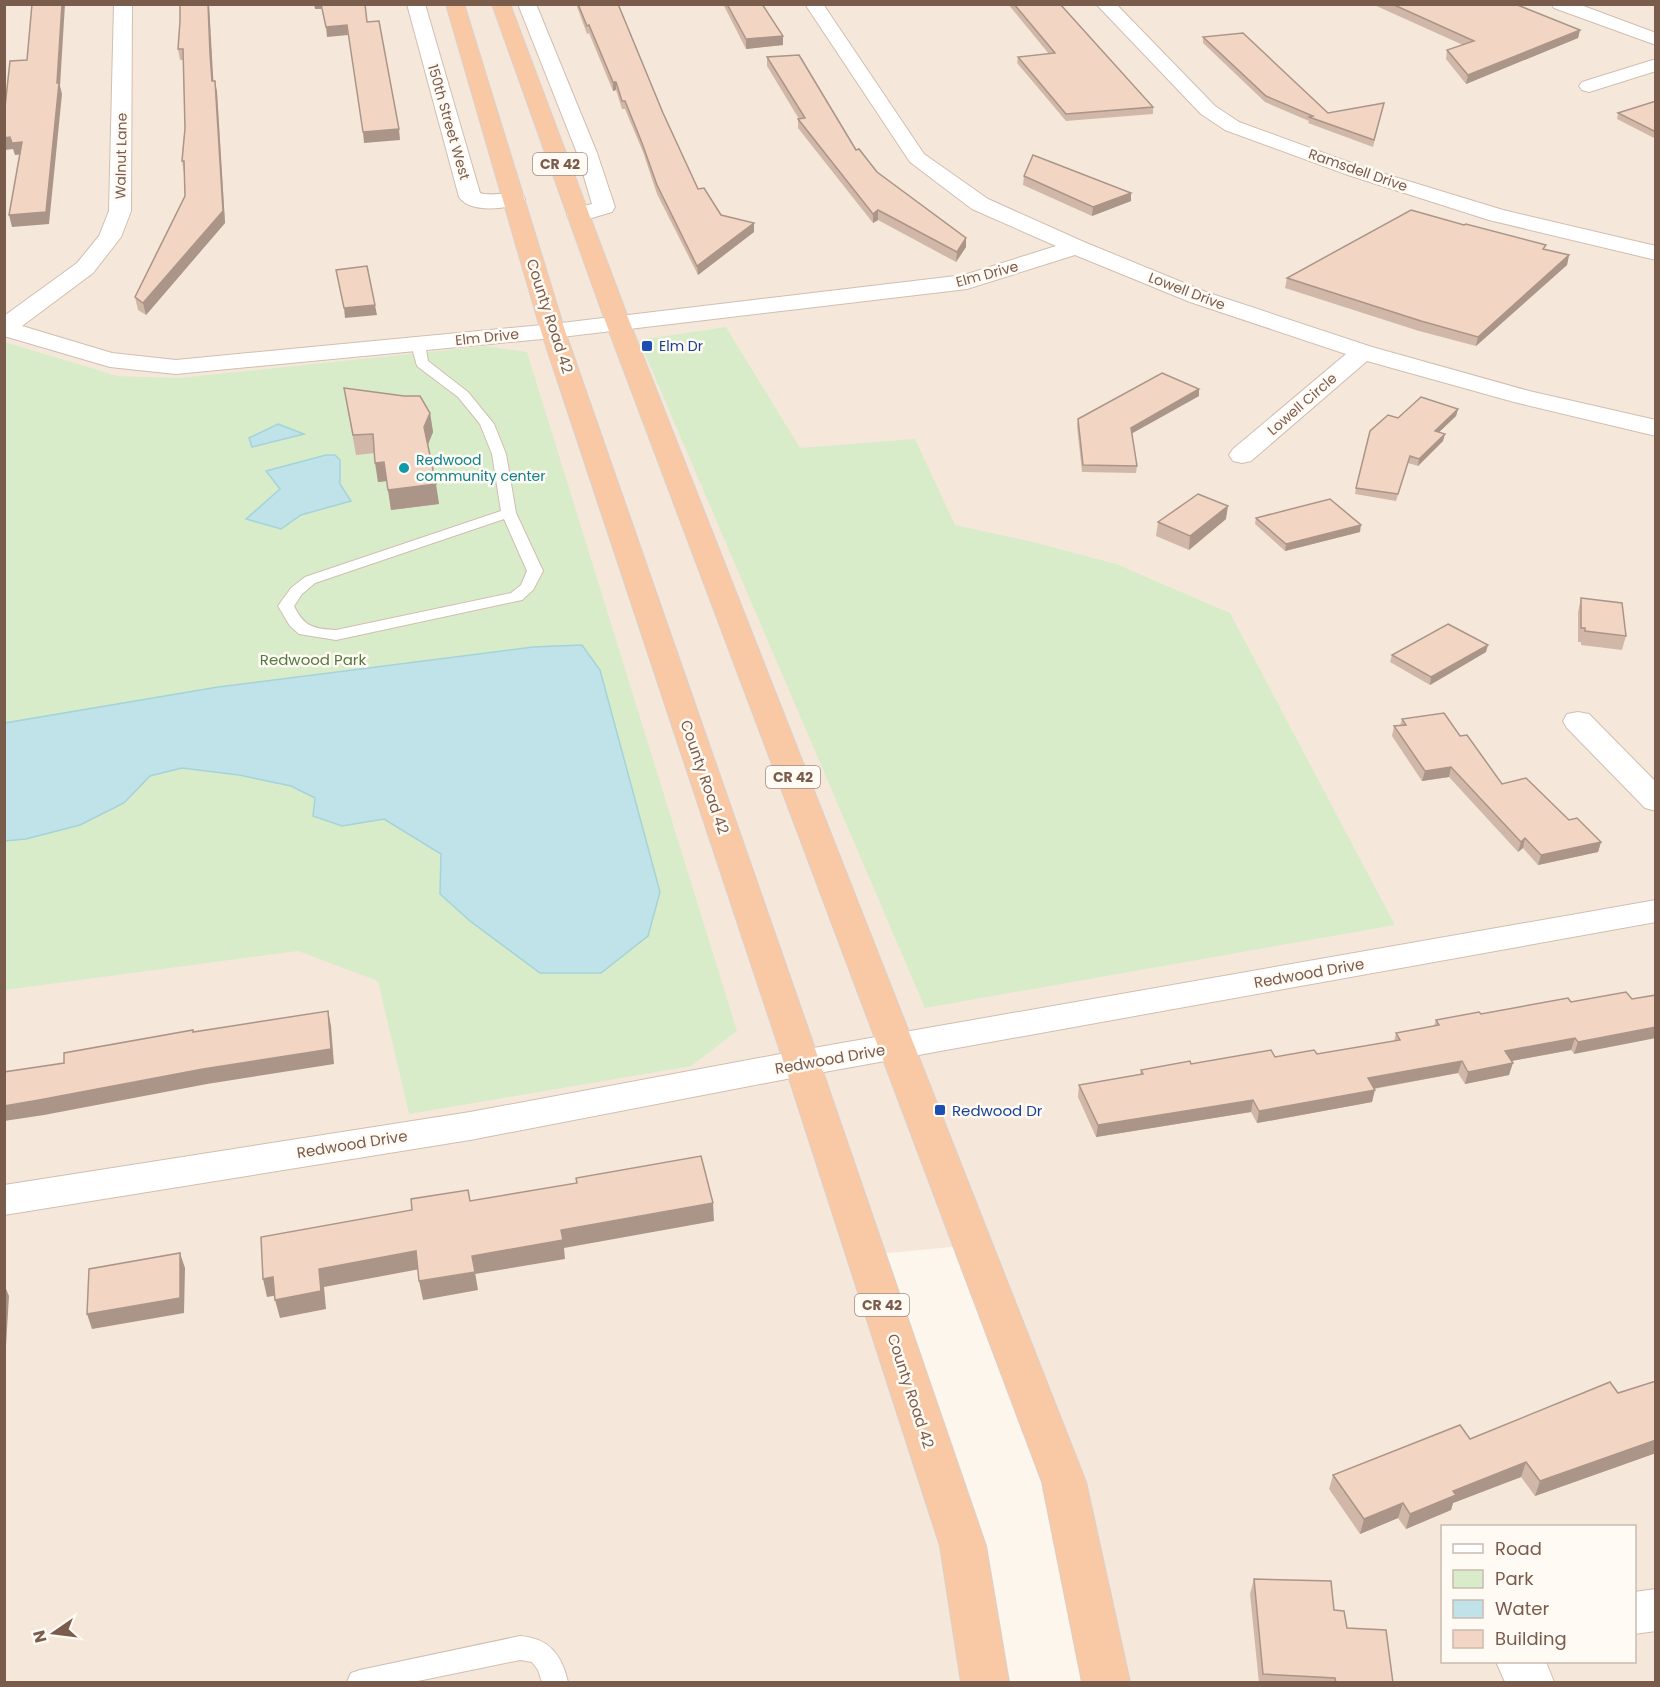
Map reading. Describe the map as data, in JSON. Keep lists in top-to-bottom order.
{
  "streets": {
    "highway": ["CR 42", "County Road 42"],
    "street": [
      "150th Street West",
      "Walnut Lane",
      "Ramsdell Drive",
      "Elm Drive",
      "Lowell Drive",
      "Lowell Circle",
      "Redwood Drive"
    ]
  },
  "crossings": [
    ["150th Street West", "County Road 42"],
    ["Walnut Lane", "Elm Drive"],
    ["CR 42", "Elm Drive"],
    ["CR 42", "Redwood Drive"],
    ["Elm Drive", "Lowell Drive"],
    ["Elm Drive", "County Road 42"],
    ["Lowell Drive", "Lowell Circle"],
    ["County Road 42", "Redwood Drive"]
  ],
  "parks": ["Redwood Park"],
  "places": {
    "transit": ["Elm Dr", "Redwood Dr"],
    "other": ["Redwood community center"]
  },
  "legend": [
    "Road",
    "Park",
    "Water",
    "Building"
  ],
  "north": "left"
}
